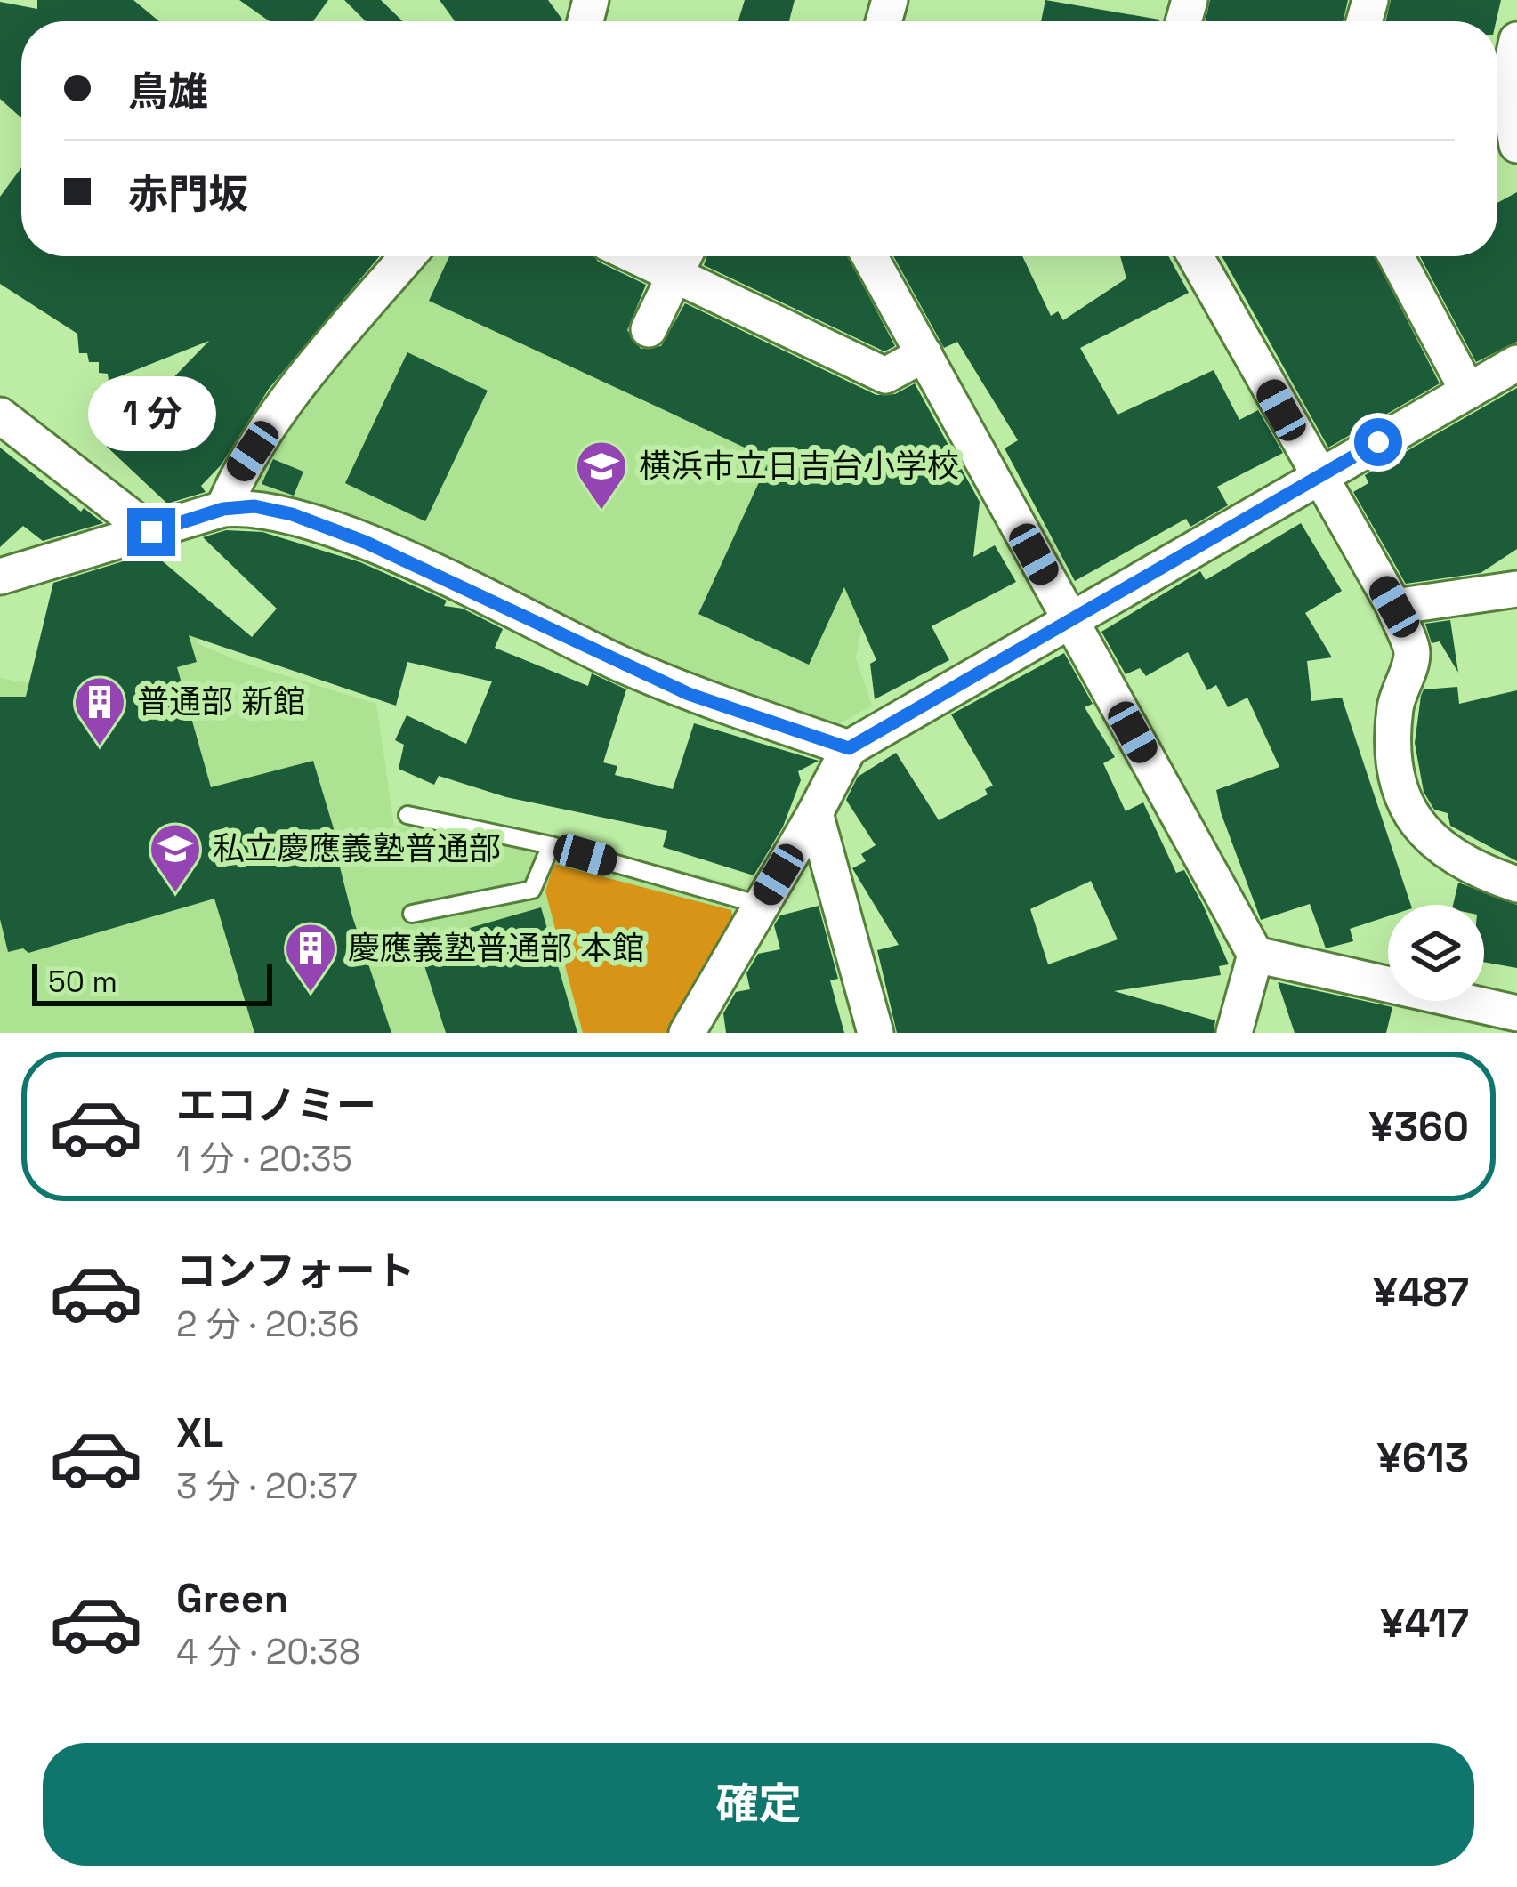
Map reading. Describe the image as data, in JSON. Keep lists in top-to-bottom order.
{
  "places": {
    "school or university": ["横浜市立日吉台小学校", "私立慶應義塾普通部"],
    "building": ["普通部 新館", "慶應義塾普通部 本館"]
  },
  "scale_bar": "50 m",
  "page": {
    "banner": ["鳥雄", "赤門坂"],
    "bubble": "1 分",
    "scale": "50 m",
    "list": [
      {
        "name": "エコノミー",
        "note": "1 分 · 20:35",
        "value": "¥360"
      },
      {
        "name": "コンフォート",
        "note": "2 分 · 20:36",
        "value": "¥487"
      },
      {
        "name": "XL",
        "note": "3 分 · 20:37",
        "value": "¥613"
      },
      {
        "name": "Green",
        "note": "4 分 · 20:38",
        "value": "¥417"
      }
    ],
    "buttons": "確定"
  }
}
